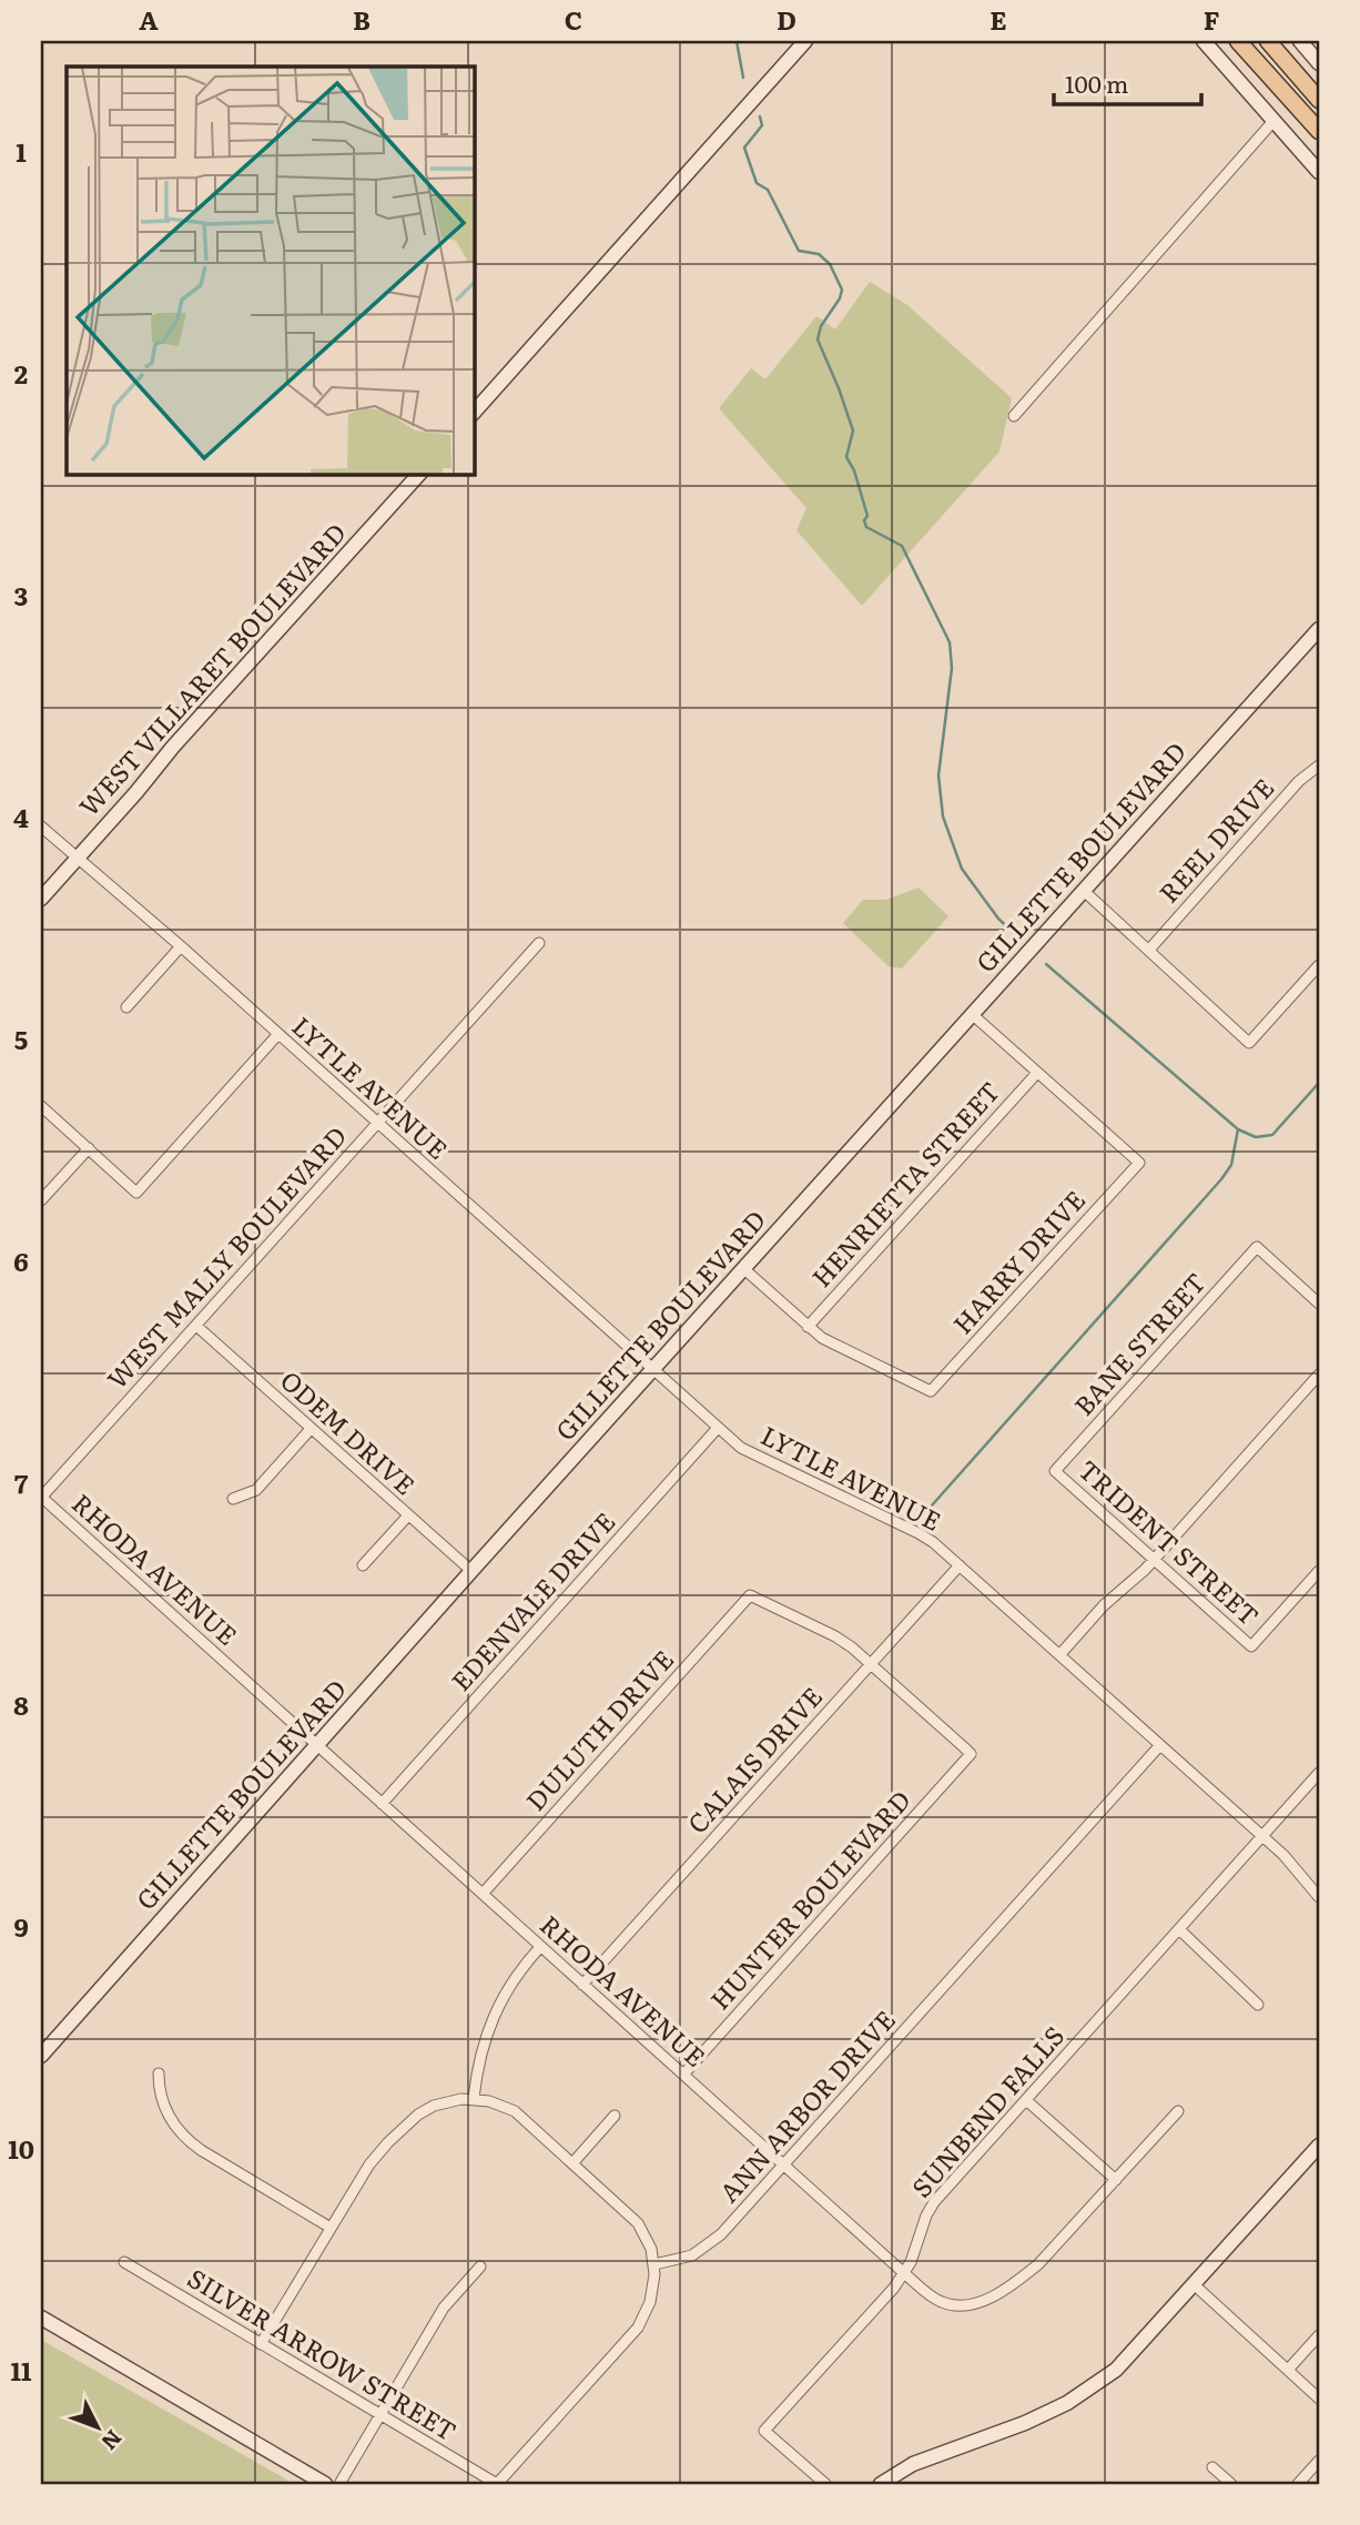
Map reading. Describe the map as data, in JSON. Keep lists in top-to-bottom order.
{
  "streets": {
    "main road": ["WEST VILLARET BOULEVARD", "GILLETTE BOULEVARD"],
    "street": [
      "REEL DRIVE",
      "LYTLE AVENUE",
      "HENRIETTA STREET",
      "WEST MALLY BOULEVARD",
      "HARRY DRIVE",
      "BANE STREET",
      "ODEM DRIVE",
      "TRIDENT STREET",
      "RHODA AVENUE",
      "EDENVALE DRIVE",
      "DULUTH DRIVE",
      "CALAIS DRIVE",
      "HUNTER BOULEVARD",
      "ANN ARBOR DRIVE",
      "SUNBEND FALLS",
      "SILVER ARROW STREET"
    ]
  },
  "crossings": [
    ["WEST VILLARET BOULEVARD", "LYTLE AVENUE"],
    ["GILLETTE BOULEVARD", "LYTLE AVENUE"],
    ["GILLETTE BOULEVARD", "ODEM DRIVE"],
    ["GILLETTE BOULEVARD", "RHODA AVENUE"],
    ["LYTLE AVENUE", "WEST MALLY BOULEVARD"],
    ["LYTLE AVENUE", "EDENVALE DRIVE"],
    ["LYTLE AVENUE", "CALAIS DRIVE"],
    ["LYTLE AVENUE", "ANN ARBOR DRIVE"],
    ["LYTLE AVENUE", "SUNBEND FALLS"],
    ["HENRIETTA STREET", "HARRY DRIVE"],
    ["WEST MALLY BOULEVARD", "ODEM DRIVE"],
    ["WEST MALLY BOULEVARD", "RHODA AVENUE"],
    ["BANE STREET", "TRIDENT STREET"],
    ["RHODA AVENUE", "EDENVALE DRIVE"],
    ["RHODA AVENUE", "DULUTH DRIVE"],
    ["RHODA AVENUE", "CALAIS DRIVE"],
    ["RHODA AVENUE", "HUNTER BOULEVARD"],
    ["RHODA AVENUE", "ANN ARBOR DRIVE"],
    ["RHODA AVENUE", "SUNBEND FALLS"],
    ["DULUTH DRIVE", "CALAIS DRIVE"],
    ["DULUTH DRIVE", "HUNTER BOULEVARD"],
    ["CALAIS DRIVE", "HUNTER BOULEVARD"]
  ],
  "scale_bar": "100 m",
  "north": "bottom right",
  "grid": {
    "columns": [
      "A",
      "B",
      "C",
      "D",
      "E",
      "F"
    ],
    "rows": [
      "1",
      "2",
      "3",
      "4",
      "5",
      "6",
      "7",
      "8",
      "9",
      "10",
      "11"
    ]
  }
}
